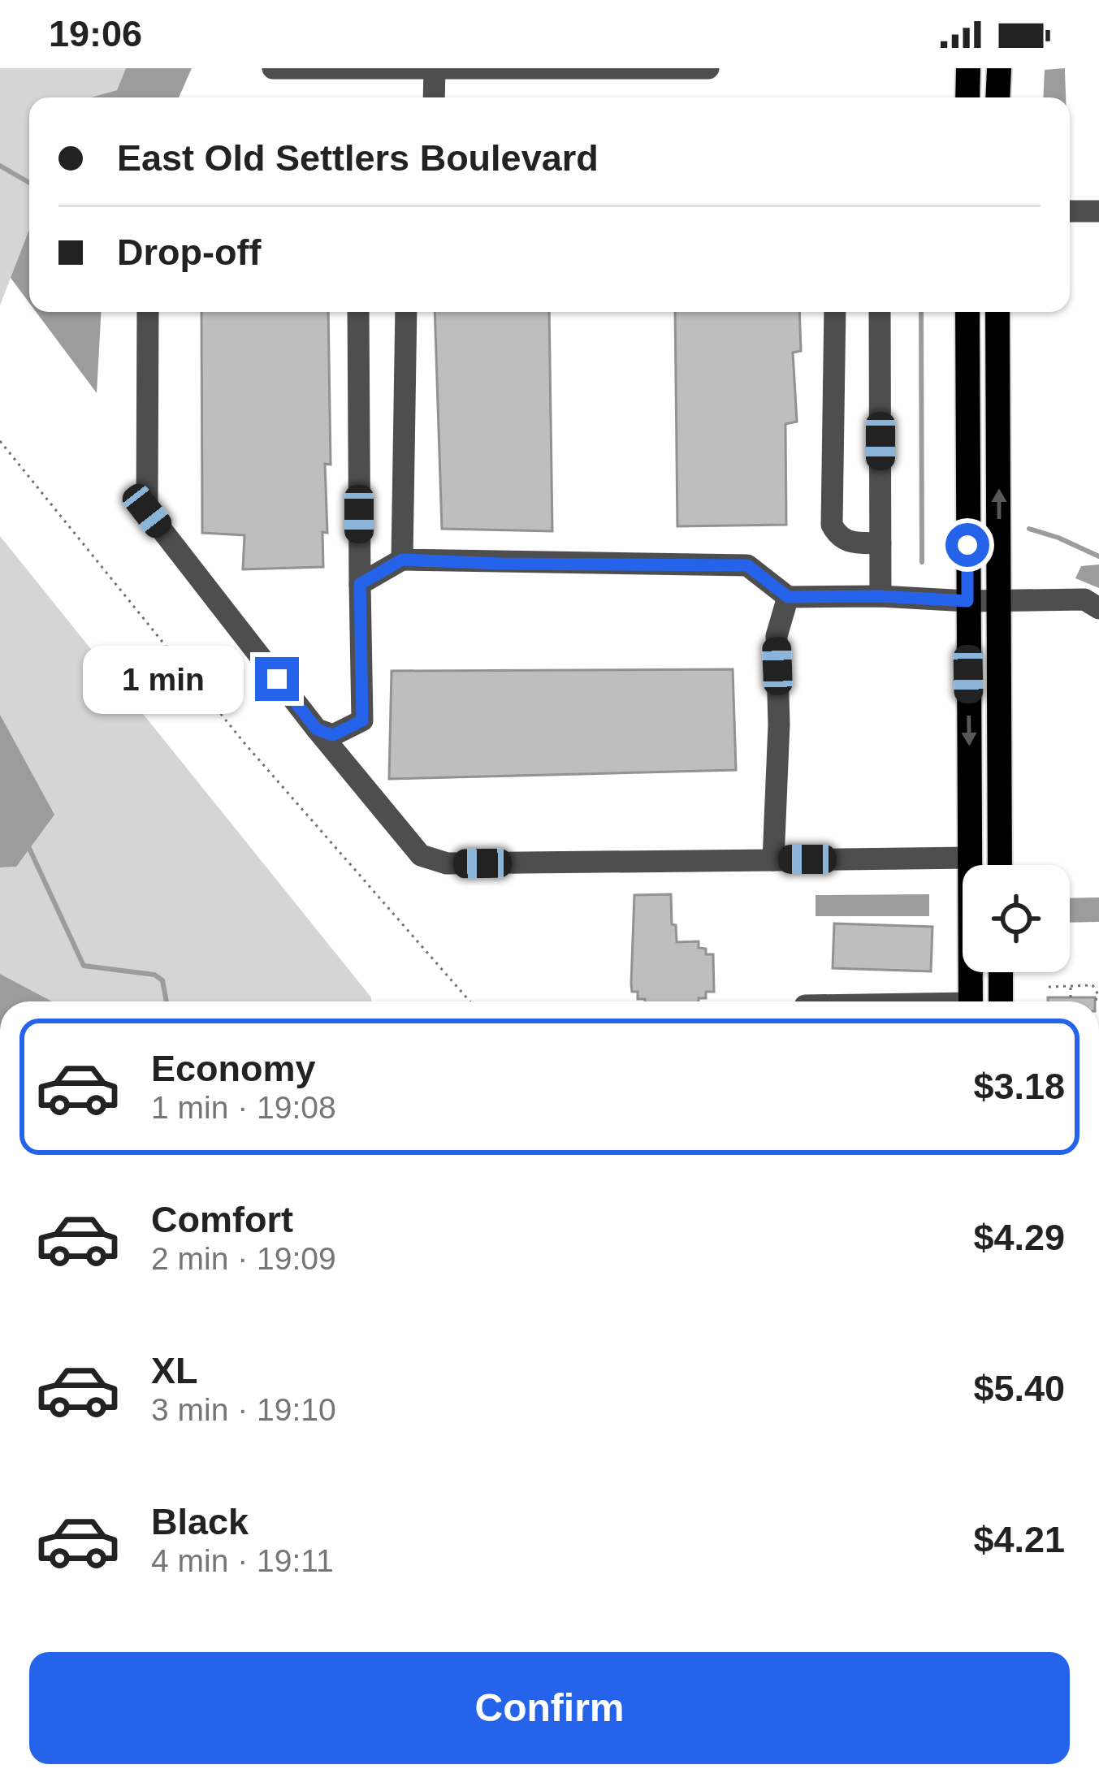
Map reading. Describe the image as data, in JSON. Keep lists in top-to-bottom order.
{
  "page": {
    "status": "19:06",
    "banner": ["East Old Settlers Boulevard", "Drop-off"],
    "bubble": "1 min",
    "list": [
      {
        "name": "Economy",
        "note": "1 min · 19:08",
        "value": "$3.18"
      },
      {
        "name": "Comfort",
        "note": "2 min · 19:09",
        "value": "$4.29"
      },
      {
        "name": "XL",
        "note": "3 min · 19:10",
        "value": "$5.40"
      },
      {
        "name": "Black",
        "note": "4 min · 19:11",
        "value": "$4.21"
      }
    ],
    "buttons": "Confirm"
  }
}
